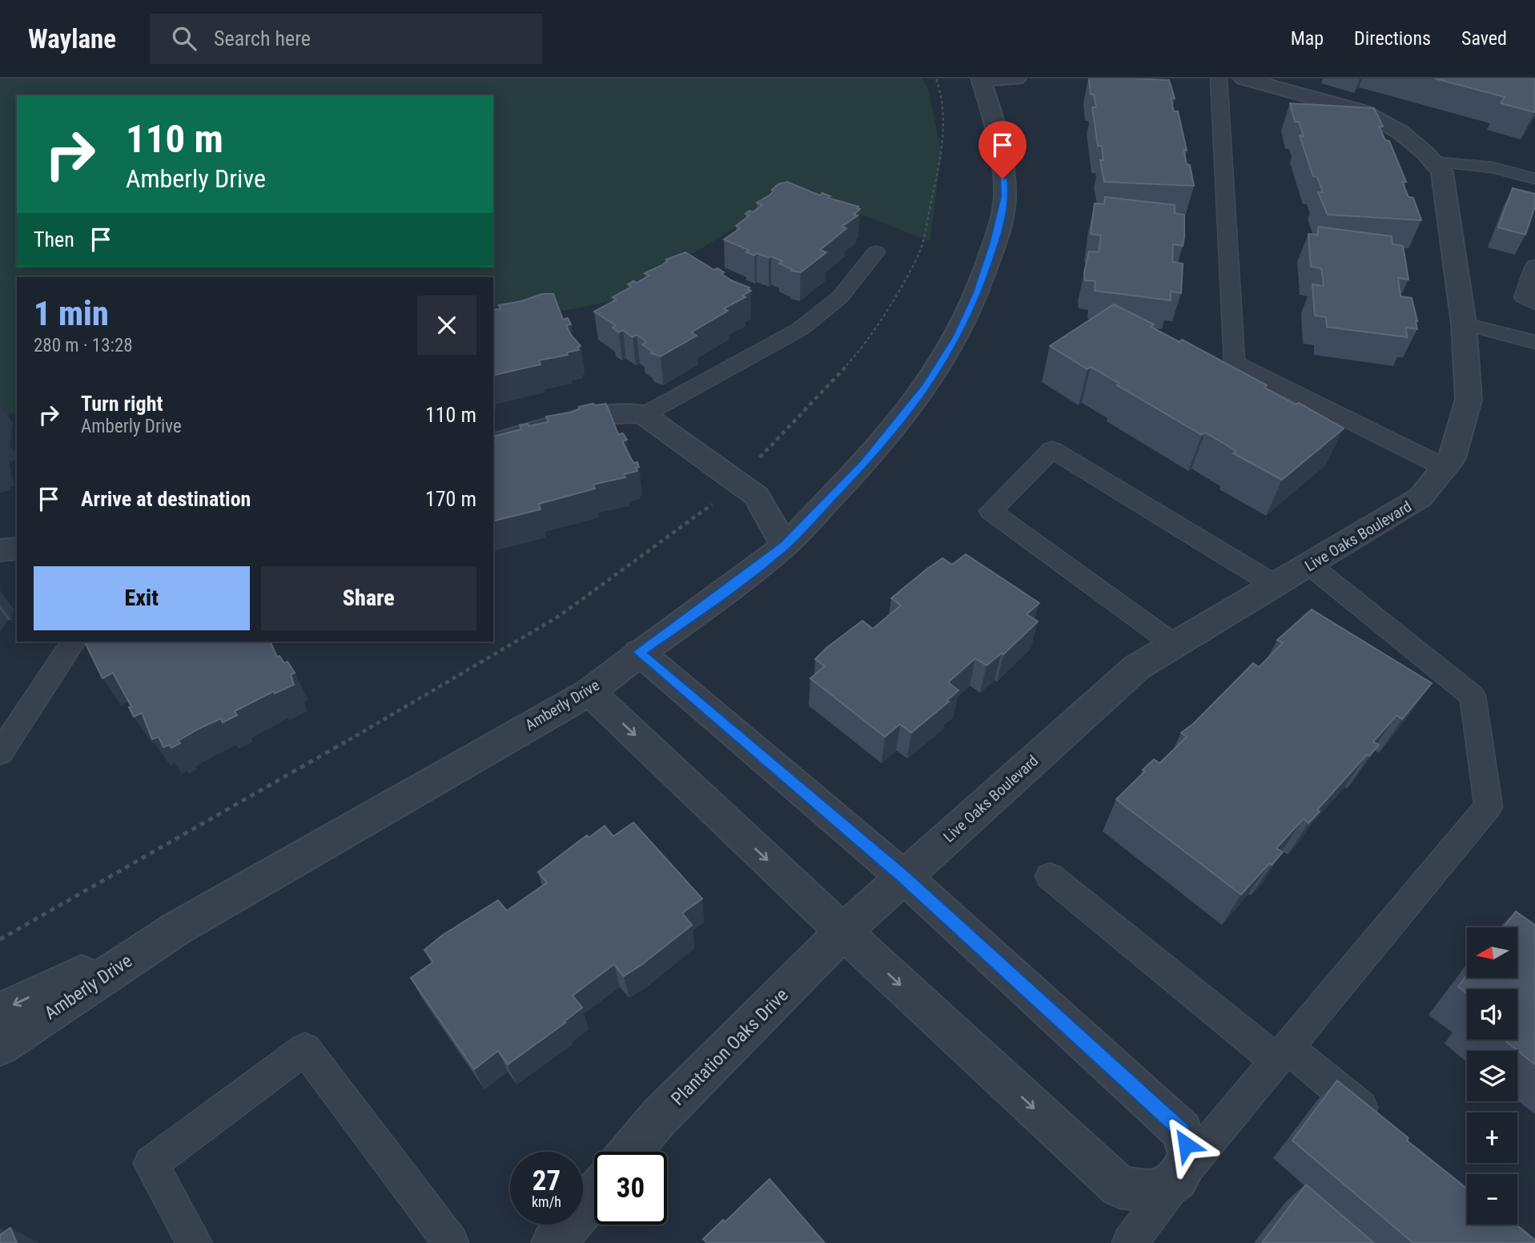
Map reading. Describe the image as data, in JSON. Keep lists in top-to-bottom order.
{
  "streets": {
    "street": ["Live Oaks Boulevard", "Amberly Drive", "Plantation Oaks Drive"]
  },
  "crossings": [
    ["Live Oaks Boulevard", "Plantation Oaks Drive"]
  ],
  "north": "left",
  "page": {
    "header": "Waylane",
    "search": "Search here",
    "nav": ["Map", "Directions", "Saved"],
    "turn": ["110 m", "Amberly Drive"],
    "then": "Then",
    "heading": ["1 min", "280 m · 13:28"],
    "list": [
      {
        "name": "Turn right",
        "note": "Amberly Drive",
        "value": "110 m"
      },
      {
        "name": "Arrive at destination",
        "value": "170 m"
      }
    ],
    "buttons": ["Exit", "Share"],
    "map_buttons": ["+", "−"],
    "speed": "27 km/h",
    "limit": "30"
  }
}
